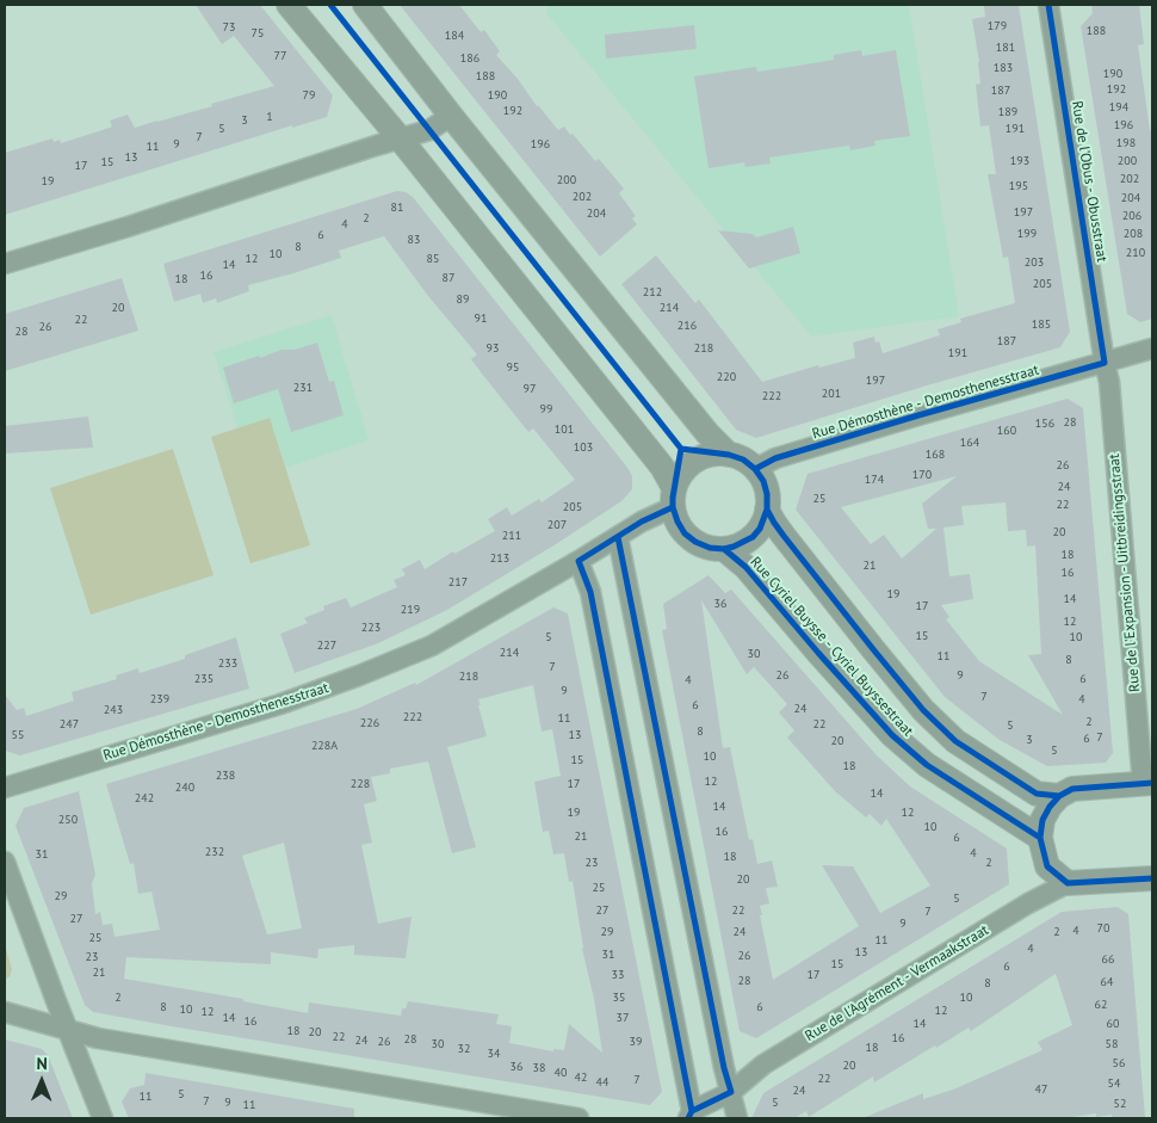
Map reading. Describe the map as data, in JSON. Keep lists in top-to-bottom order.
{
  "streets": {
    "street": [
      "Rue de l'Obus - Obusstraat",
      "Rue Démosthène - Demosthenesstraat",
      "Rue de l'Expansion - Uitbreidingsstraat",
      "Rue Cyriel Buysse - Cyriel Buyssestraat",
      "Rue de l'Agrément - Vermaakstraat"
    ]
  },
  "crossings": [
    ["Rue de l'Obus - Obusstraat", "Rue Démosthène - Demosthenesstraat"],
    ["Rue de l'Obus - Obusstraat", "Rue de l'Expansion - Uitbreidingsstraat"],
    ["Rue Démosthène - Demosthenesstraat", "Rue de l'Expansion - Uitbreidingsstraat"],
    ["Rue Démosthène - Demosthenesstraat", "Rue Cyriel Buysse - Cyriel Buyssestraat"]
  ],
  "house_numbers": [
    "179",
    "73",
    "188",
    "75",
    "184",
    "181",
    "77",
    "186",
    "183",
    "190",
    "188",
    "192",
    "187",
    "79",
    "190",
    "194",
    "192",
    "189",
    "1",
    "3",
    "196",
    "5",
    "191",
    "7",
    "198",
    "9",
    "196",
    "11",
    "13",
    "193",
    "200",
    "15",
    "17",
    "202",
    "200",
    "19",
    "195",
    "202",
    "204",
    "81",
    "197",
    "204",
    "206",
    "2",
    "4",
    "199",
    "208",
    "6",
    "83",
    "8",
    "210",
    "10",
    "12",
    "85",
    "203",
    "14",
    "16",
    "87",
    "18",
    "205",
    "212",
    "89",
    "20",
    "214",
    "91",
    "22",
    "185",
    "216",
    "26",
    "28",
    "187",
    "93",
    "218",
    "191",
    "95",
    "220",
    "197",
    "231",
    "97",
    "201",
    "222",
    "99",
    "28",
    "156",
    "101",
    "160",
    "164",
    "103",
    "168",
    "26",
    "170",
    "174",
    "24",
    "25",
    "22",
    "205",
    "207",
    "20",
    "211",
    "18",
    "213",
    "21",
    "16",
    "217",
    "19",
    "14",
    "36",
    "17",
    "219",
    "12",
    "223",
    "15",
    "5",
    "10",
    "227",
    "214",
    "30",
    "11",
    "8",
    "233",
    "7",
    "26",
    "9",
    "218",
    "235",
    "6",
    "4",
    "9",
    "7",
    "239",
    "4",
    "6",
    "24",
    "243",
    "222",
    "11",
    "2",
    "226",
    "247",
    "22",
    "5",
    "8",
    "55",
    "13",
    "7",
    "6",
    "3",
    "20",
    "228A",
    "5",
    "10",
    "15",
    "18",
    "238",
    "12",
    "228",
    "17",
    "240",
    "14",
    "242",
    "14",
    "19",
    "12",
    "250",
    "10",
    "16",
    "21",
    "6",
    "232",
    "4",
    "31",
    "18",
    "23",
    "2",
    "20",
    "25",
    "29",
    "5",
    "27",
    "22",
    "7",
    "27",
    "9",
    "70",
    "4",
    "29",
    "24",
    "2",
    "25",
    "11",
    "4",
    "13",
    "31",
    "26",
    "23",
    "66",
    "15",
    "6",
    "21",
    "33",
    "17",
    "28",
    "64",
    "8",
    "2",
    "35",
    "10",
    "62",
    "8",
    "6",
    "10",
    "12",
    "12",
    "14",
    "37",
    "16",
    "14",
    "60",
    "18",
    "20",
    "22",
    "16",
    "28",
    "24",
    "26",
    "39",
    "30",
    "58",
    "18",
    "32",
    "34",
    "56",
    "20",
    "36",
    "38",
    "40",
    "42",
    "22",
    "7",
    "44",
    "54",
    "47",
    "24",
    "5",
    "11",
    "7",
    "9",
    "5",
    "52",
    "11"
  ],
  "north": "top"
}
